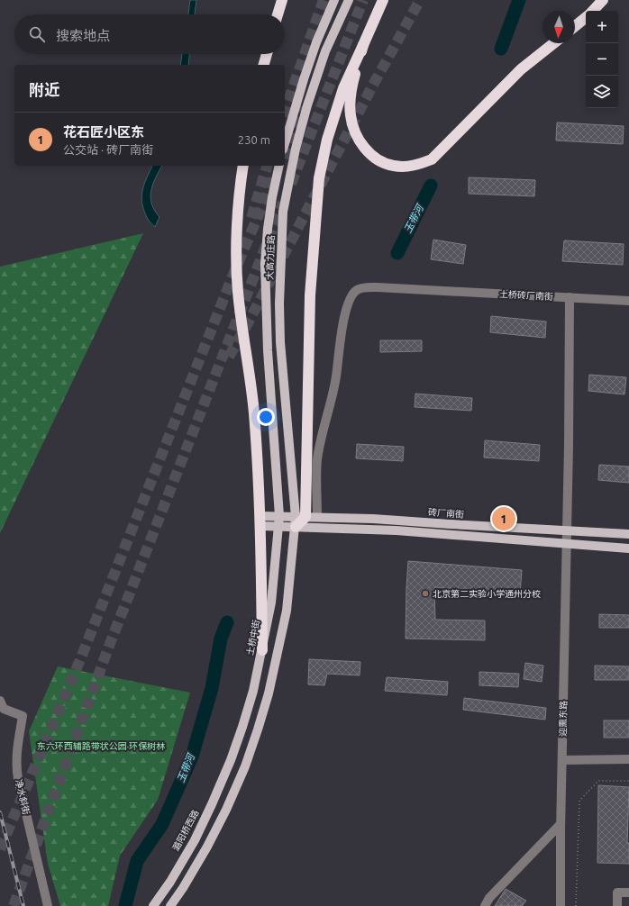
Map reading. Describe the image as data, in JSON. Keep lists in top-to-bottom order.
{
  "streets": {
    "main road": [
      "大高力庄路",
      "砖厂南街",
      "土桥中街",
      "潞阳桥西路"
    ],
    "street": ["土桥砖厂南街", "迎熏东路", "净水斜街"]
  },
  "crossings": [
    ["大高力庄路", "土桥砖厂南街"],
    ["大高力庄路", "砖厂南街"],
    ["大高力庄路", "土桥中街"],
    ["土桥砖厂南街", "砖厂南街"],
    ["土桥砖厂南街", "迎熏东路"],
    ["砖厂南街", "土桥中街"],
    ["砖厂南街", "迎熏东路"],
    ["土桥中街", "潞阳桥西路"]
  ],
  "water": ["玉带河"],
  "parks": ["东六环西辅路带状公园·环保树林"],
  "places": ["北京第二实验小学通州分校"],
  "north": "bottom",
  "page": {
    "map_buttons": ["+", "−"],
    "search": "搜索地点",
    "heading": "附近",
    "list": [
      {
        "mark": "1",
        "name": "花石匠小区东",
        "note": "公交站 · 砖厂南街",
        "value": "230 m"
      }
    ],
    "pins": "1"
  }
}
